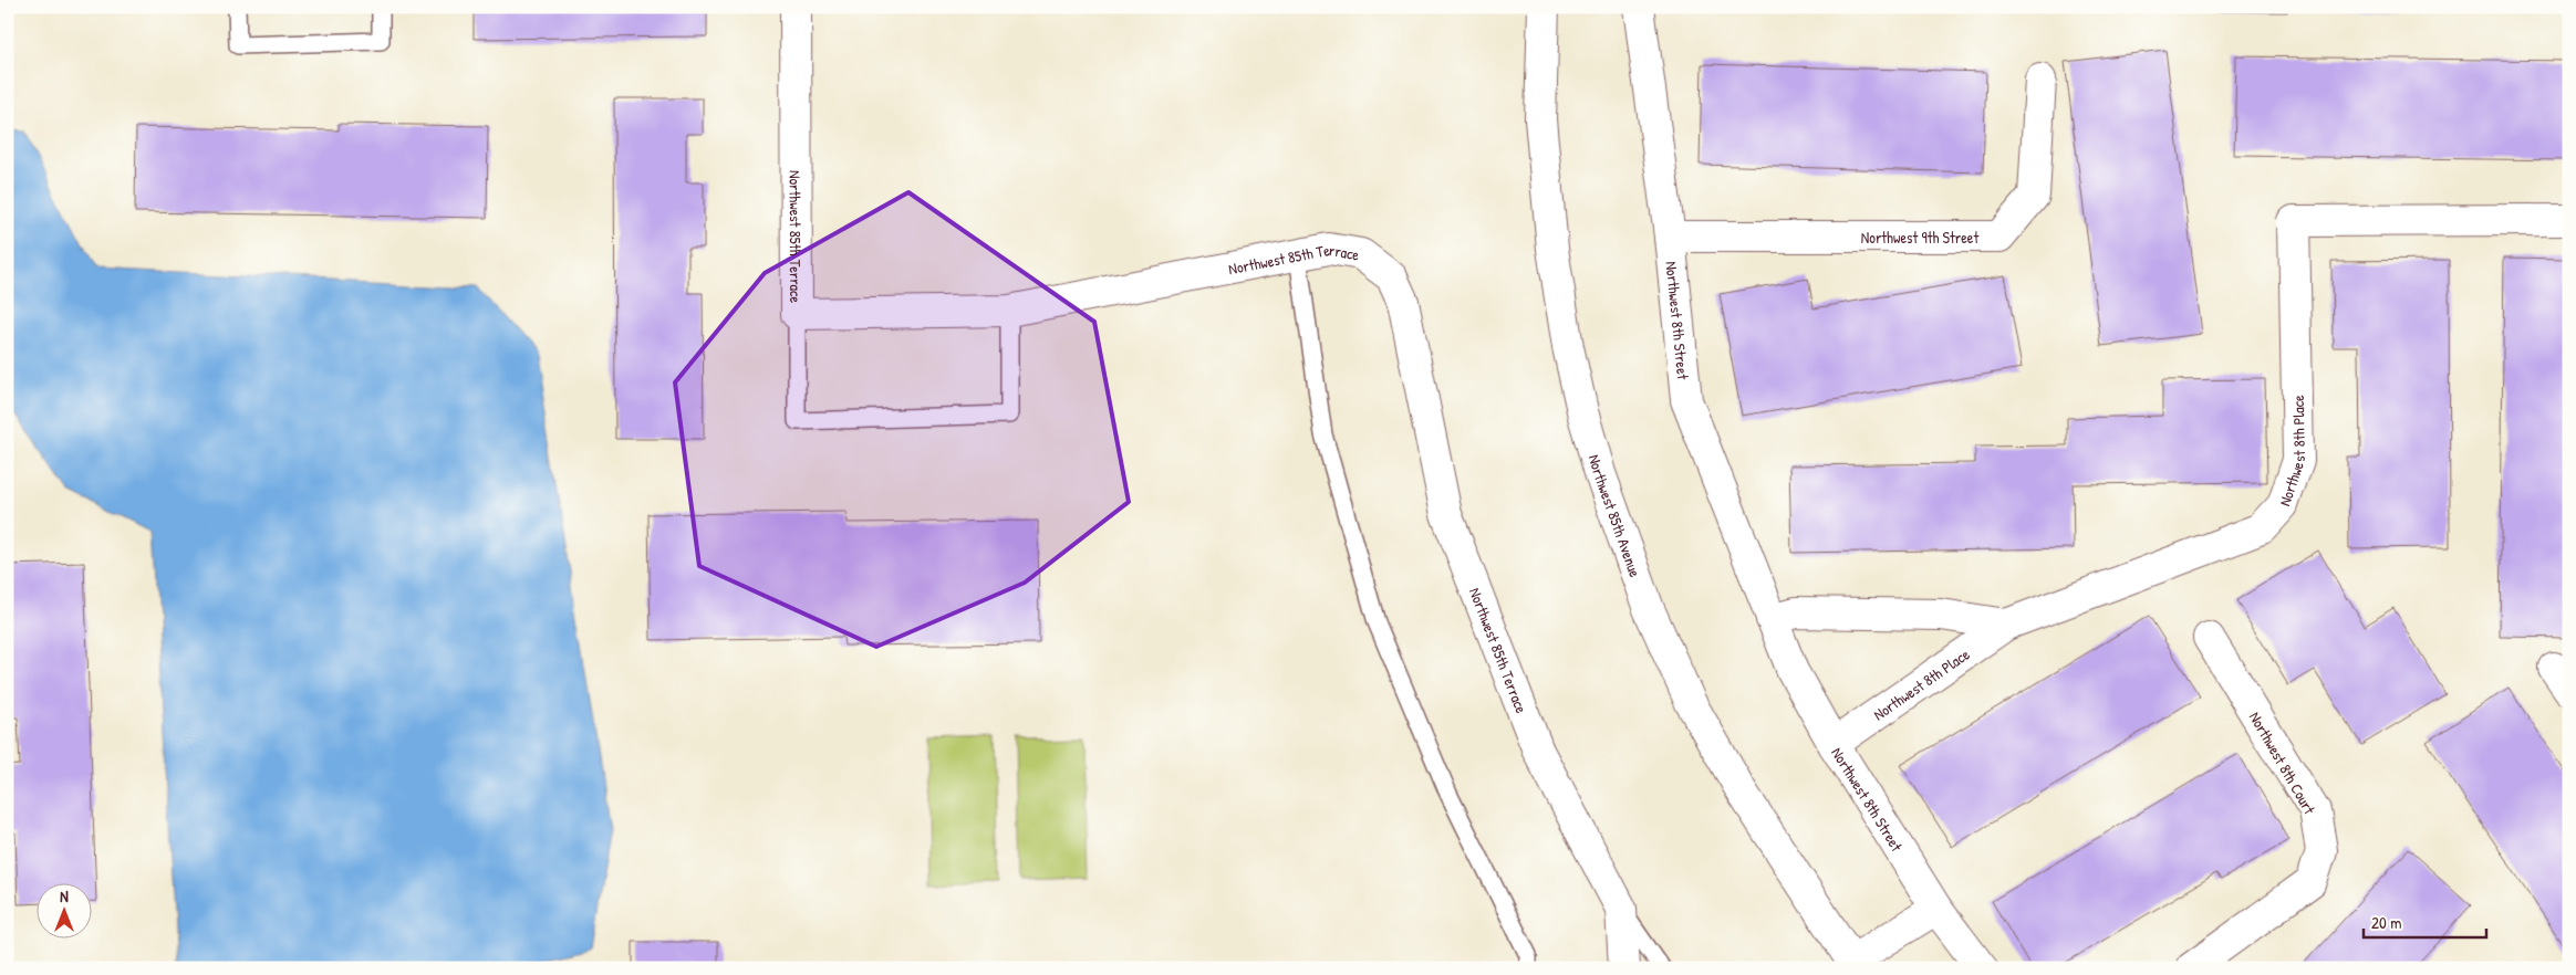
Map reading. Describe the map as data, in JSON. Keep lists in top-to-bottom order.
{
  "streets": {
    "street": [
      "Northwest 85th Terrace",
      "Northwest 9th Street",
      "Northwest 8th Street",
      "Northwest 8th Place",
      "Northwest 85th Avenue",
      "Northwest 8th Court"
    ]
  },
  "crossings": [
    ["Northwest 9th Street", "Northwest 8th Street"],
    ["Northwest 8th Street", "Northwest 8th Place"]
  ],
  "scale_bar": "20 m",
  "north": "top"
}
